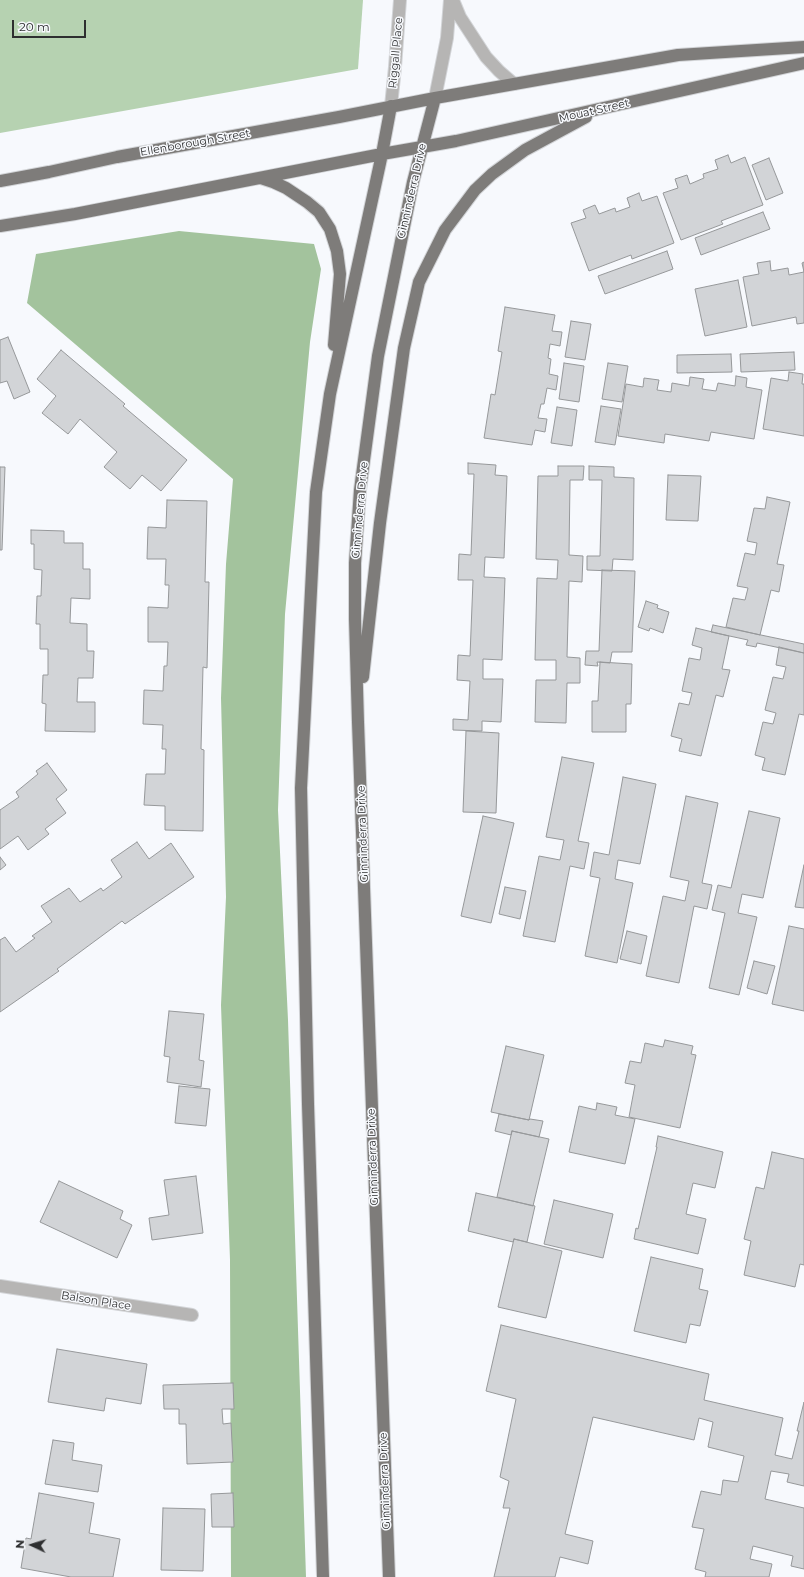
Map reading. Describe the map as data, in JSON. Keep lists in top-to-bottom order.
{
  "streets": {
    "main road": ["Mouat Street", "Ellenborough Street", "Ginninderra Drive"],
    "street": ["Riggall Place", "Balson Place"]
  },
  "crossings": [
    ["Riggall Place", "Ellenborough Street"],
    ["Mouat Street", "Ginninderra Drive"]
  ],
  "scale_bar": "20 m",
  "north": "left"
}
